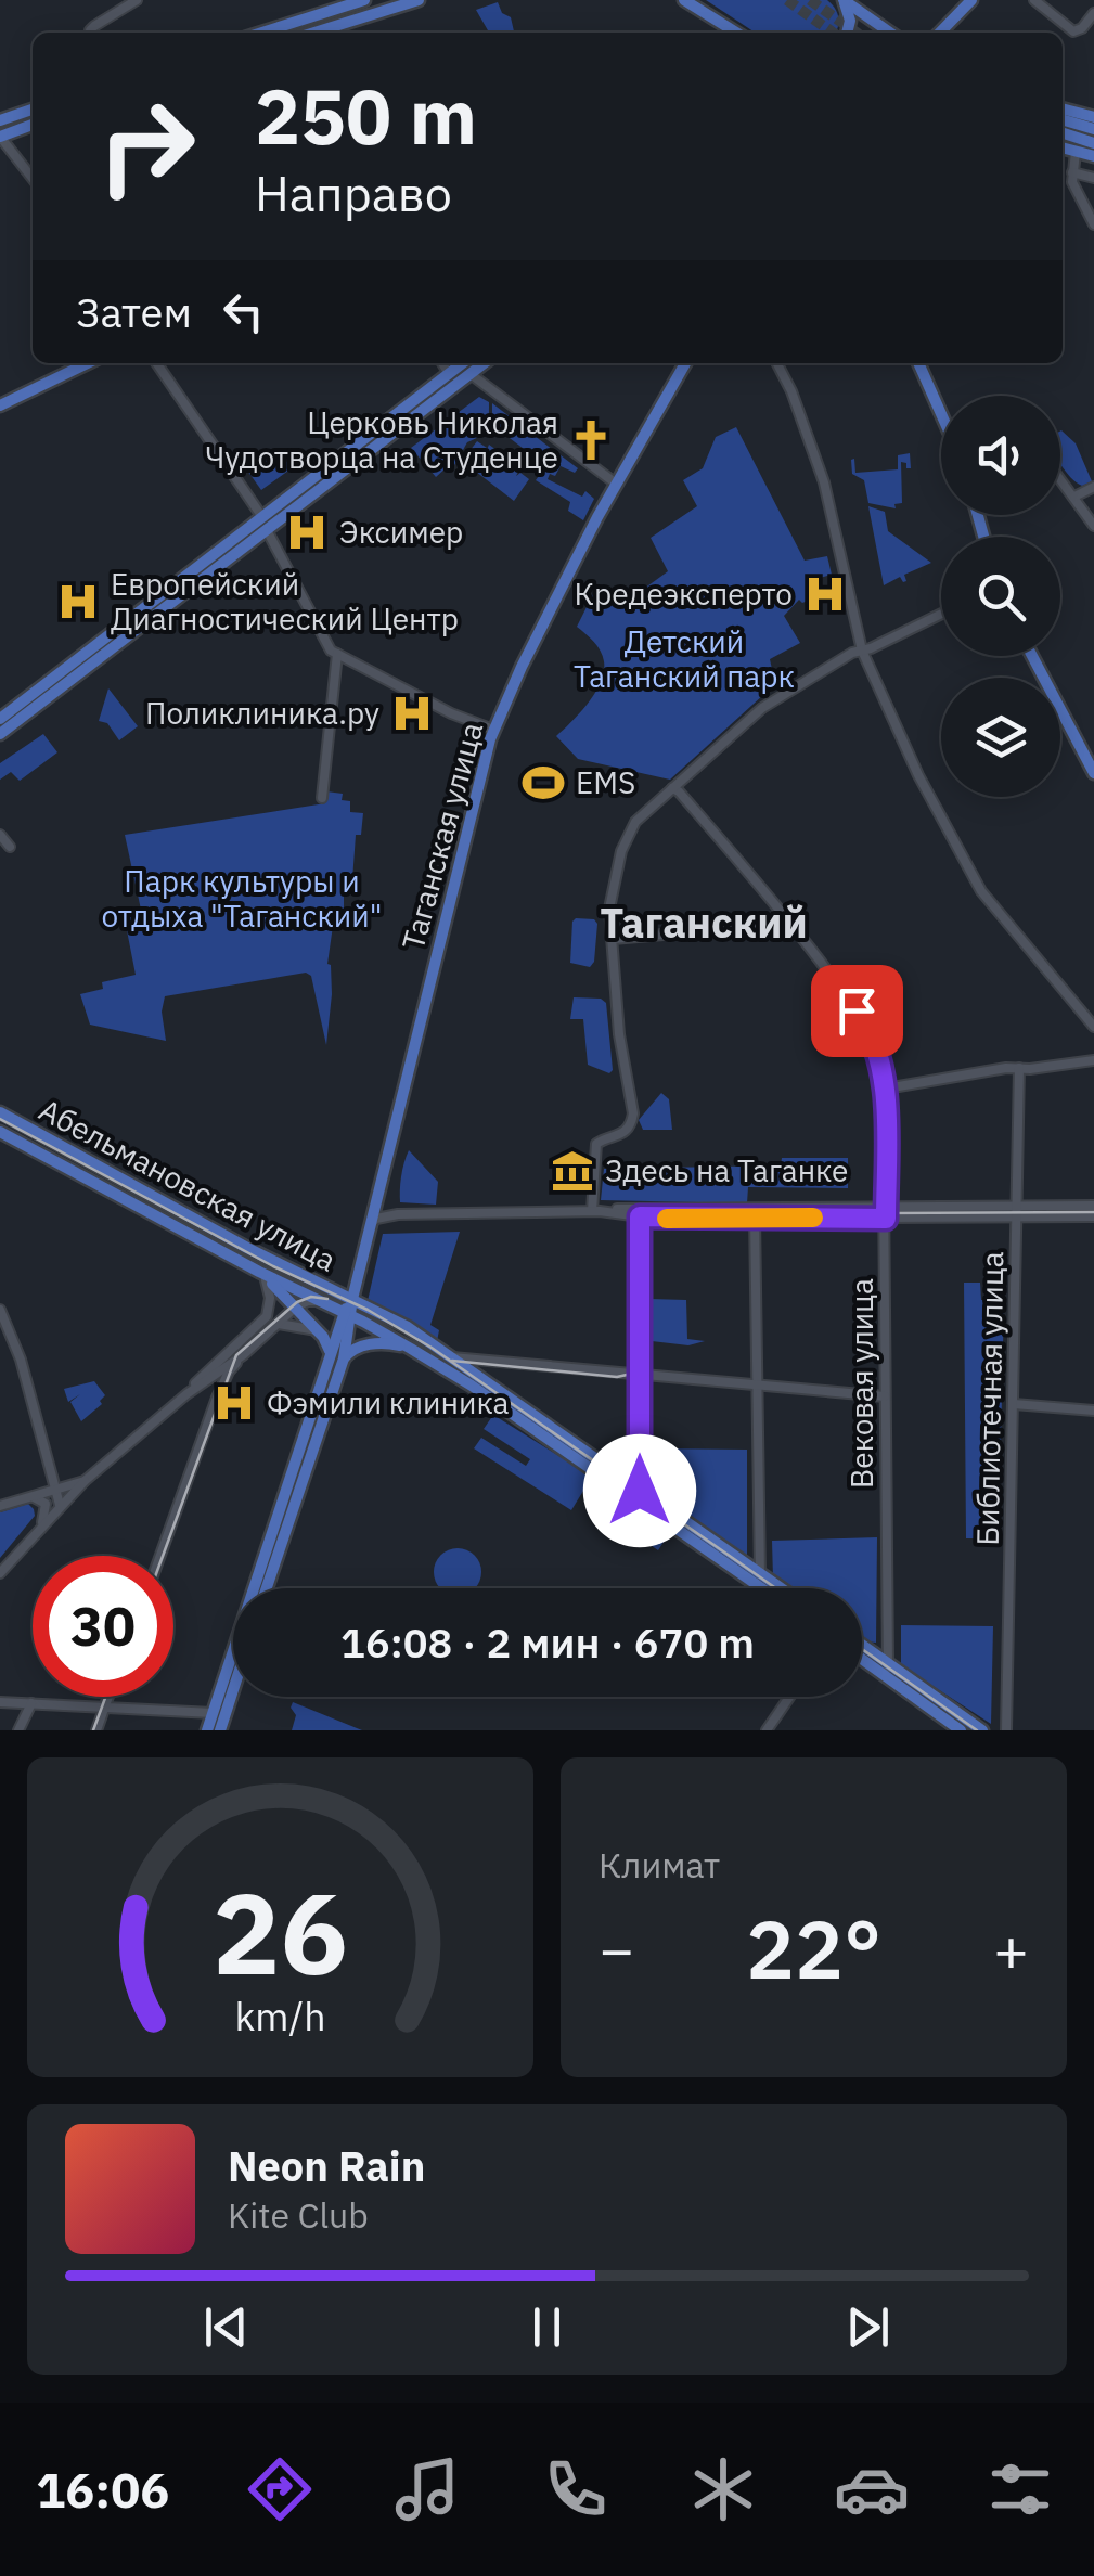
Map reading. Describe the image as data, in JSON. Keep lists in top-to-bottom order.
{
  "streets": {
    "main road": ["Таганская улица", "Абельмановская улица"],
    "street": ["Вековая улица", "Библиотечная улица"]
  },
  "crossings": [
    ["Таганская улица", "Абельмановская улица"]
  ],
  "districts": ["Таганский"],
  "parks": ["Детский Таганский парк", "Парк культуры и отдыха \"Таганский\""],
  "places": {
    "church": ["Церковь Николая Чудотворца на Студенце"],
    "hospital": [
      "Эксимер",
      "Кредеэксперто",
      "Европейский Диагностический Центр",
      "Поликлиника.ру",
      "Фэмили клиника"
    ],
    "sports": ["EMS"],
    "museum": ["Здесь на Таганке"]
  },
  "page": {
    "turn": ["250 m", "Направо"],
    "then": "Затем",
    "limit": "30",
    "trip": "16:08 · 2 мин · 670 m",
    "tile": "Климат",
    "heat": ["−", "22°", "+"],
    "song": ["Neon Rain", "Kite Club"],
    "tabs": "16:06",
    "gauge": ["26", "km/h"]
  }
}
